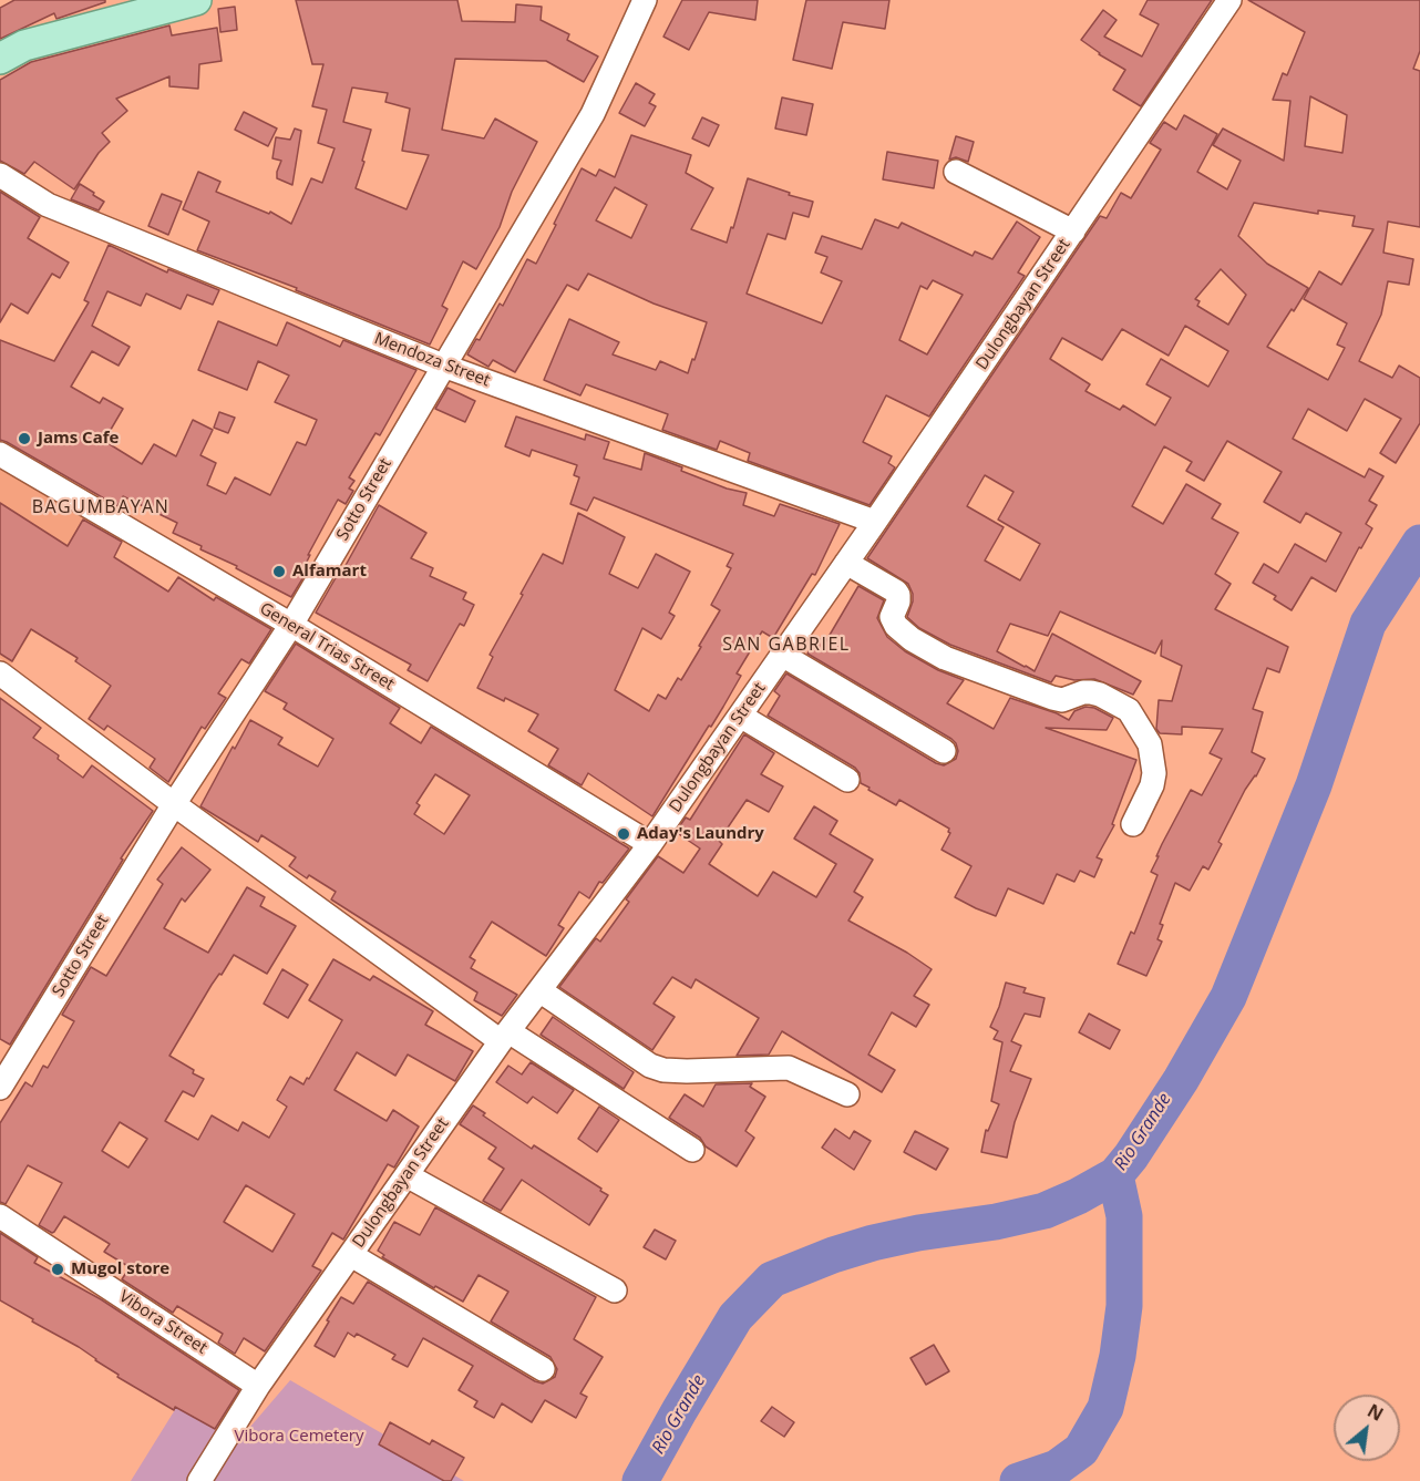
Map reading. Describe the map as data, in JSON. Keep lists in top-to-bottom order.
{
  "streets": {
    "street": [
      "Dulongbayan Street",
      "Mendoza Street",
      "Sotto Street",
      "General Trias Street",
      "Vibora Street"
    ]
  },
  "crossings": [
    ["Dulongbayan Street", "Mendoza Street"],
    ["Dulongbayan Street", "General Trias Street"],
    ["Dulongbayan Street", "Vibora Street"],
    ["Mendoza Street", "Sotto Street"],
    ["Sotto Street", "General Trias Street"]
  ],
  "districts": ["BAGUMBAYAN", "SAN GABRIEL"],
  "water": ["Rio Grande"],
  "parks": ["Vibora Cemetery"],
  "places": [
    "Jams Cafe",
    "Alfamart",
    "Aday's Laundry",
    "Mugol store"
  ],
  "north": "top right"
}
